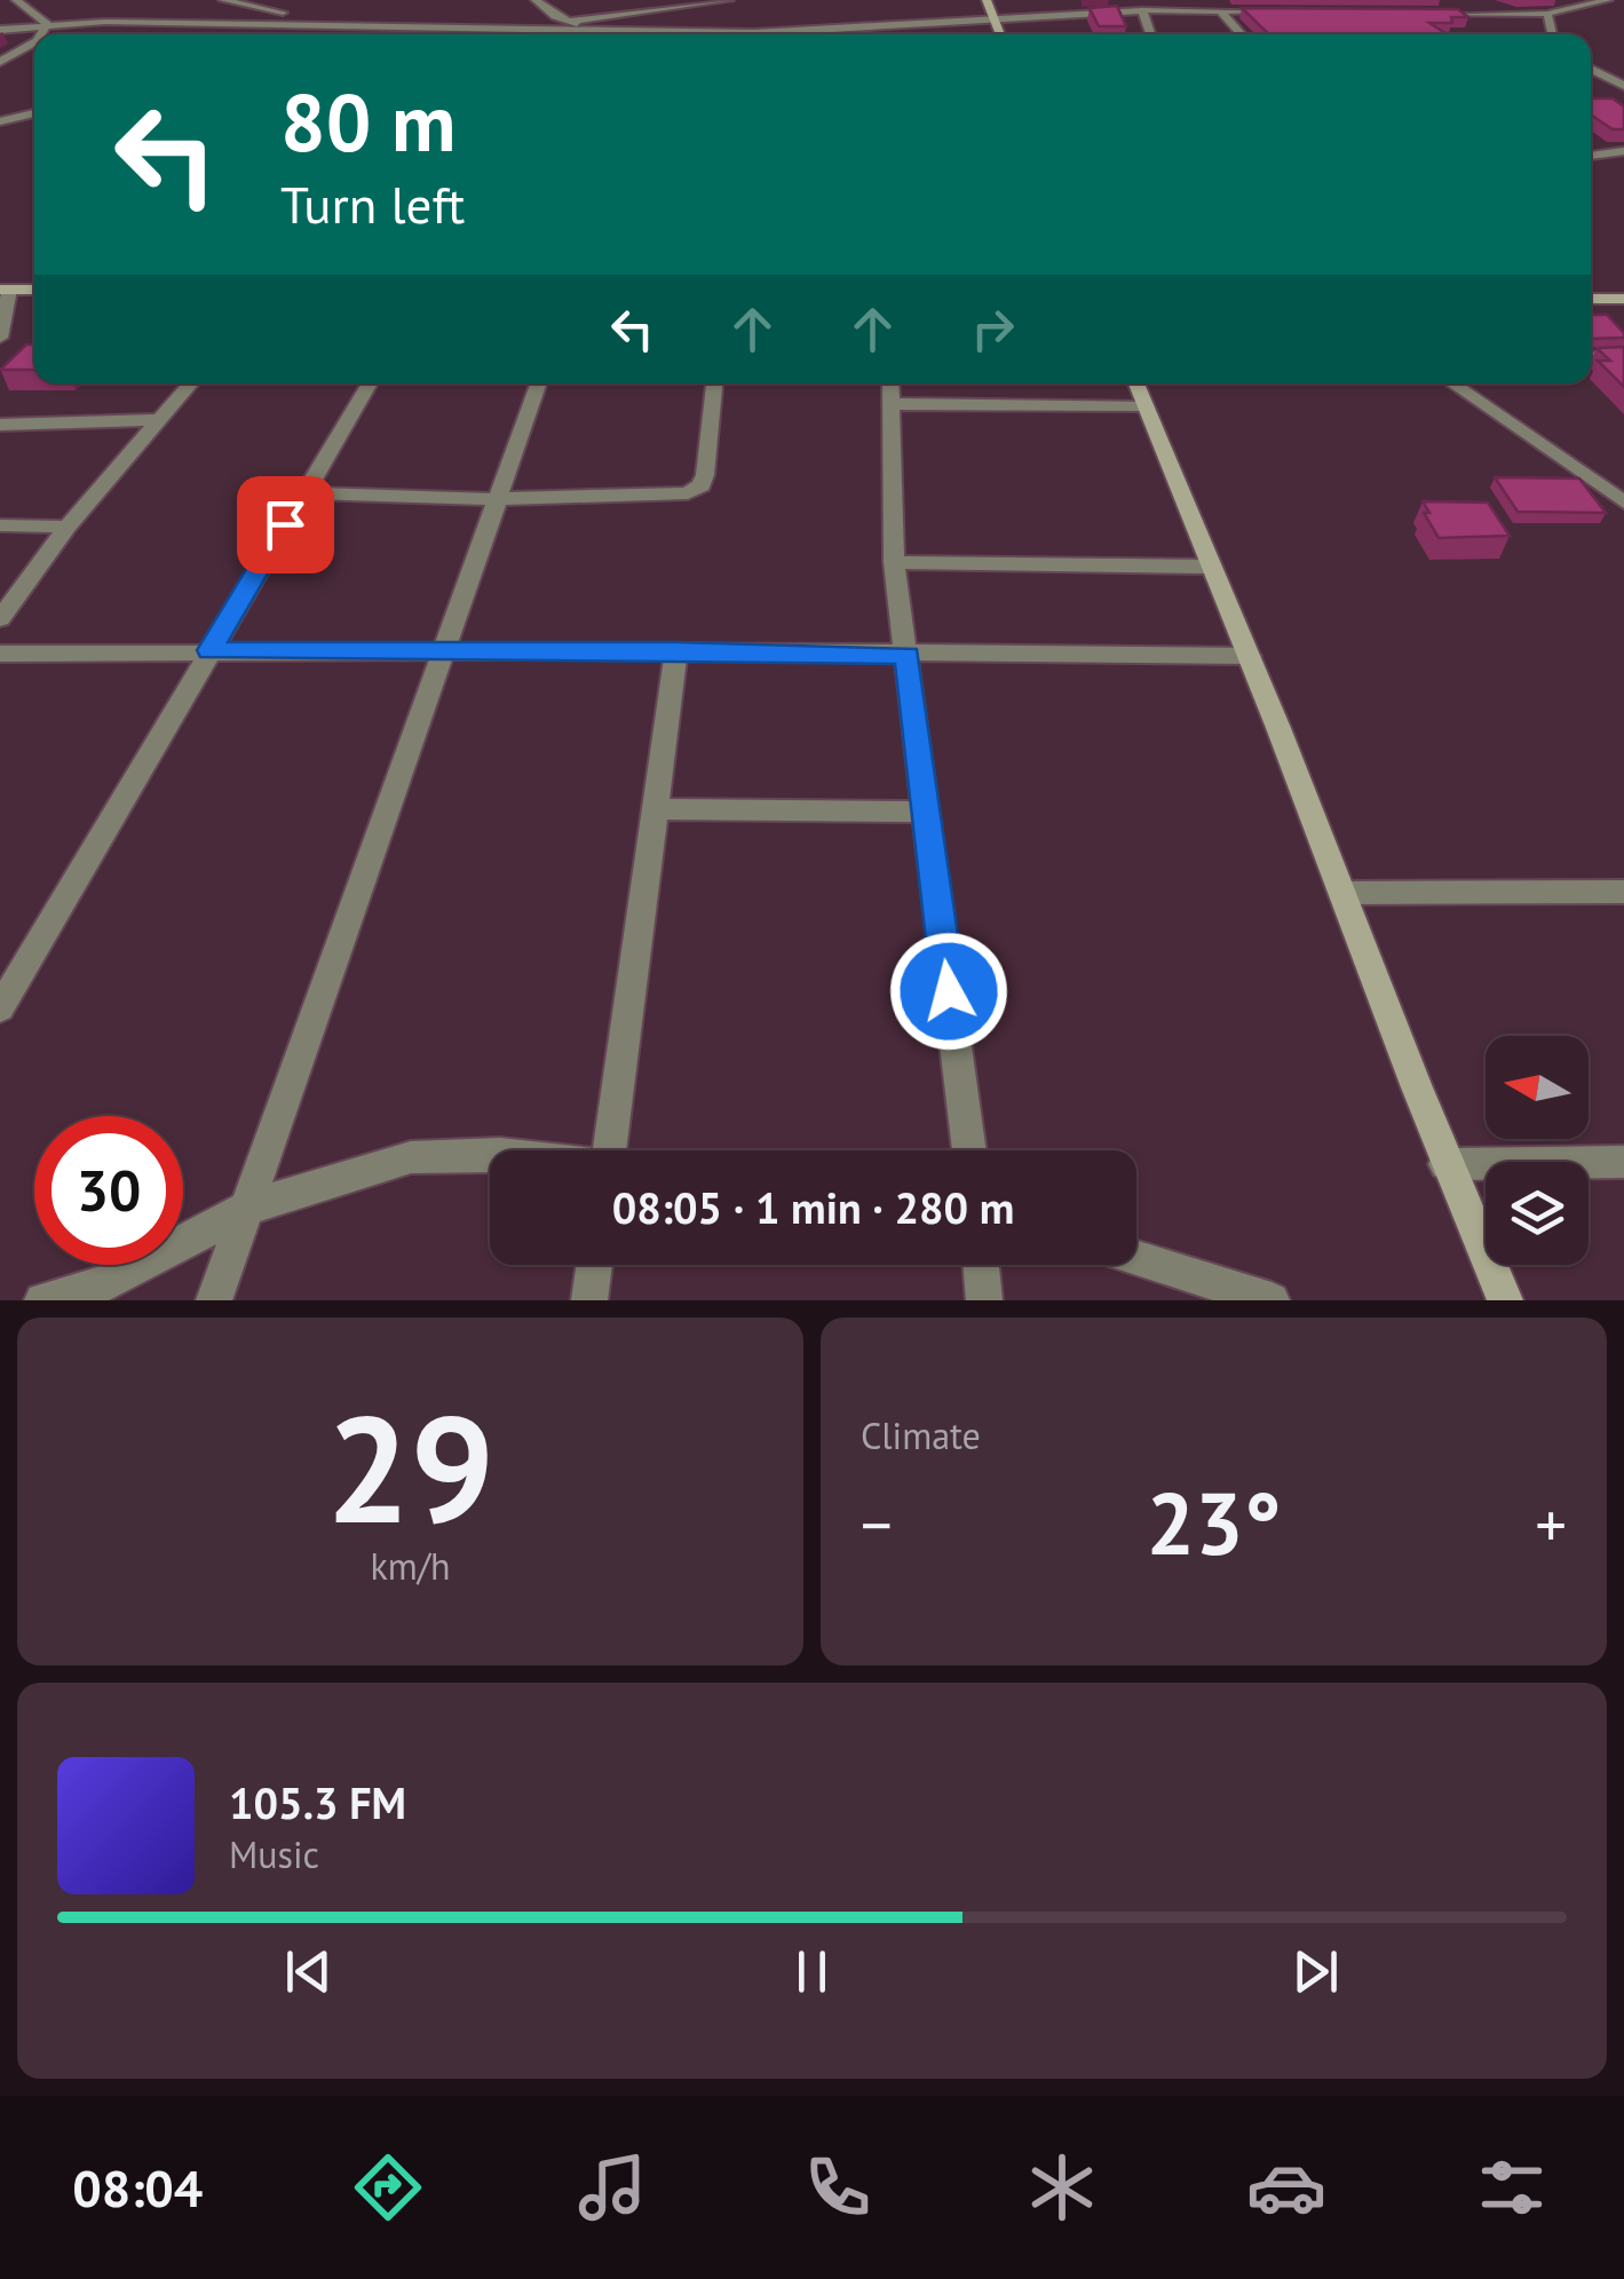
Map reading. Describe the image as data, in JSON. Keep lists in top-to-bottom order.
{
  "north": "left",
  "page": {
    "turn": ["80 m", "Turn left"],
    "limit": "30",
    "trip": "08:05 · 1 min · 280 m",
    "tile": [
      ["29", "km/h"],
      "Climate"
    ],
    "heat": ["−", "23°", "+"],
    "song": ["105.3 FM", "Music"],
    "tabs": "08:04"
  }
}
